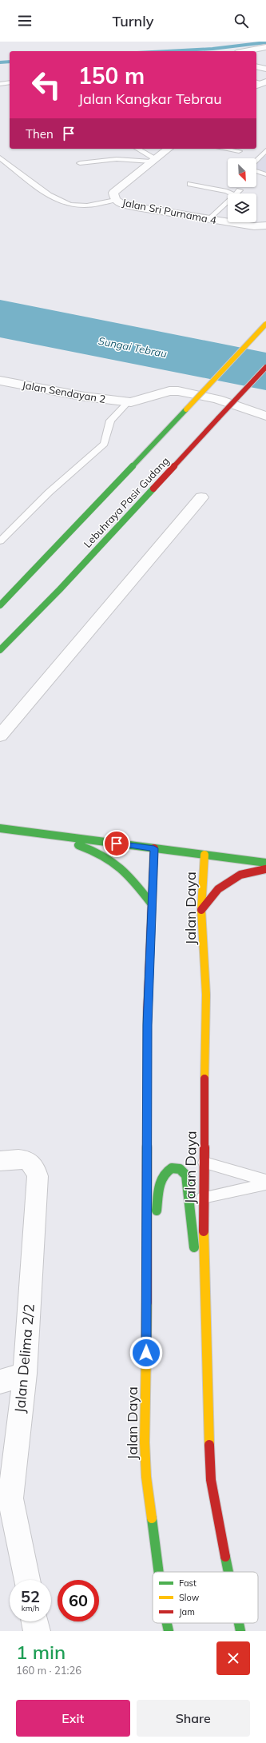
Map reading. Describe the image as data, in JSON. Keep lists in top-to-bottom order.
{
  "streets": {
    "main road": ["Lebuhraya Pasir Gudang", "Jalan Daya"],
    "street": ["Jalan Sri Purnama 4", "Jalan Sendayan 2", "Jalan Delima 2/2"]
  },
  "water": ["Sungai Tebrau"],
  "legend": ["Fast", "Slow", "Jam"],
  "north": "bottom right",
  "page": {
    "header": "Turnly",
    "turn": ["150 m", "Jalan Kangkar Tebrau"],
    "then": "Then",
    "speed": "52 km/h",
    "limit": "60",
    "heading": ["1 min", "160 m · 21:26"],
    "buttons": ["Exit", "Share"]
  }
}
